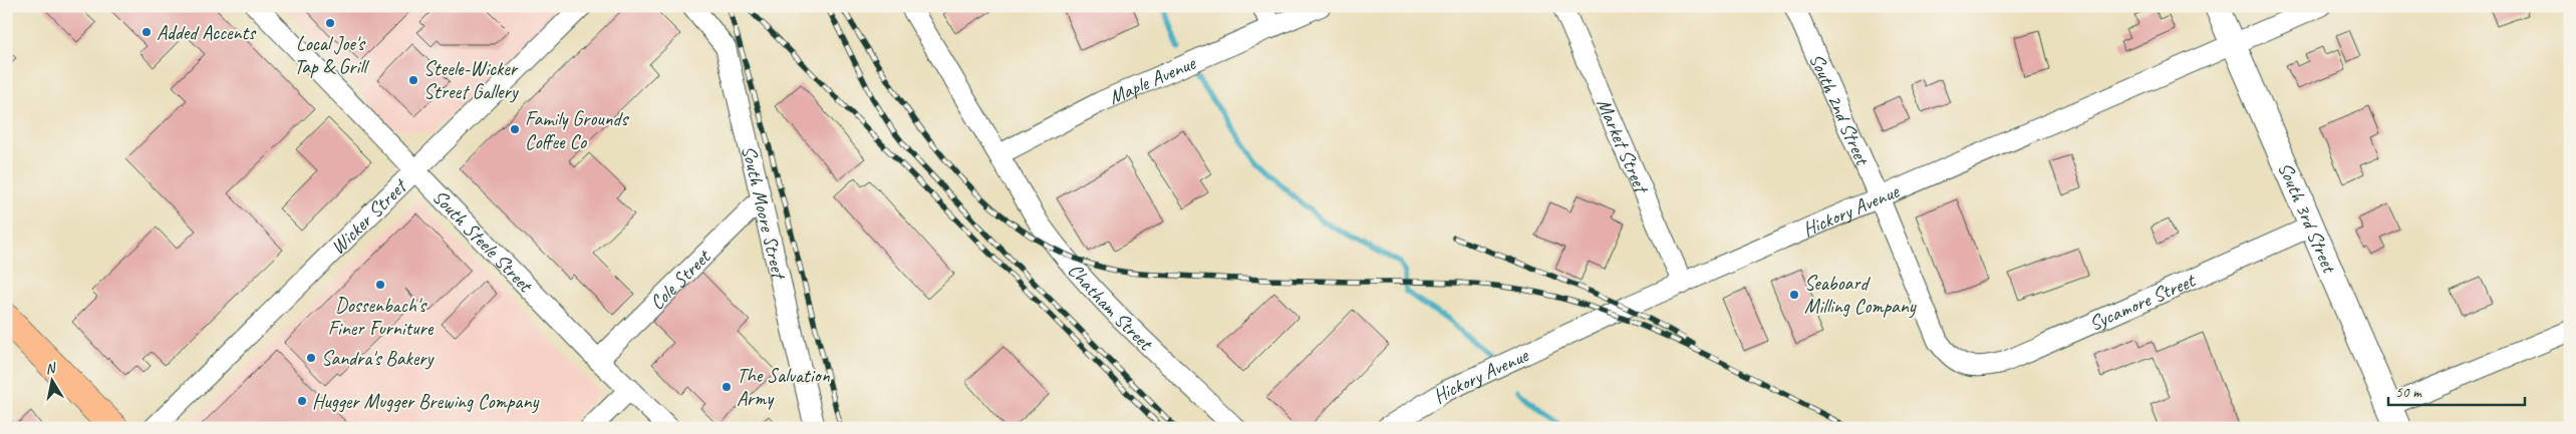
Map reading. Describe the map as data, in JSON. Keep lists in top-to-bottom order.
{
  "streets": {
    "street": [
      "Maple Avenue",
      "South 2nd Street",
      "Market Street",
      "Hickory Avenue",
      "South Moore Street",
      "Wicker Street",
      "South 3rd Street",
      "South Steele Street",
      "Cole Street",
      "Sycamore Street",
      "Chatham Street"
    ]
  },
  "crossings": [
    ["Maple Avenue", "Chatham Street"],
    ["South 2nd Street", "Hickory Avenue"],
    ["South 2nd Street", "Sycamore Street"],
    ["Market Street", "Hickory Avenue"],
    ["Hickory Avenue", "South 3rd Street"],
    ["South Moore Street", "Cole Street"],
    ["Wicker Street", "South Steele Street"],
    ["South 3rd Street", "Sycamore Street"],
    ["South Steele Street", "Cole Street"]
  ],
  "places": [
    "Local Joe's Tap & Grill",
    "Added Accents",
    "Steele-Wicker Street Gallery",
    "Family Grounds Coffee Co",
    "Dossenbach's Finer Furniture",
    "Seaboard Milling Company",
    "Sandra's Bakery",
    "The Salvation Army",
    "Hugger Mugger Brewing Company"
  ],
  "scale_bar": "50 m",
  "north": "top"
}
